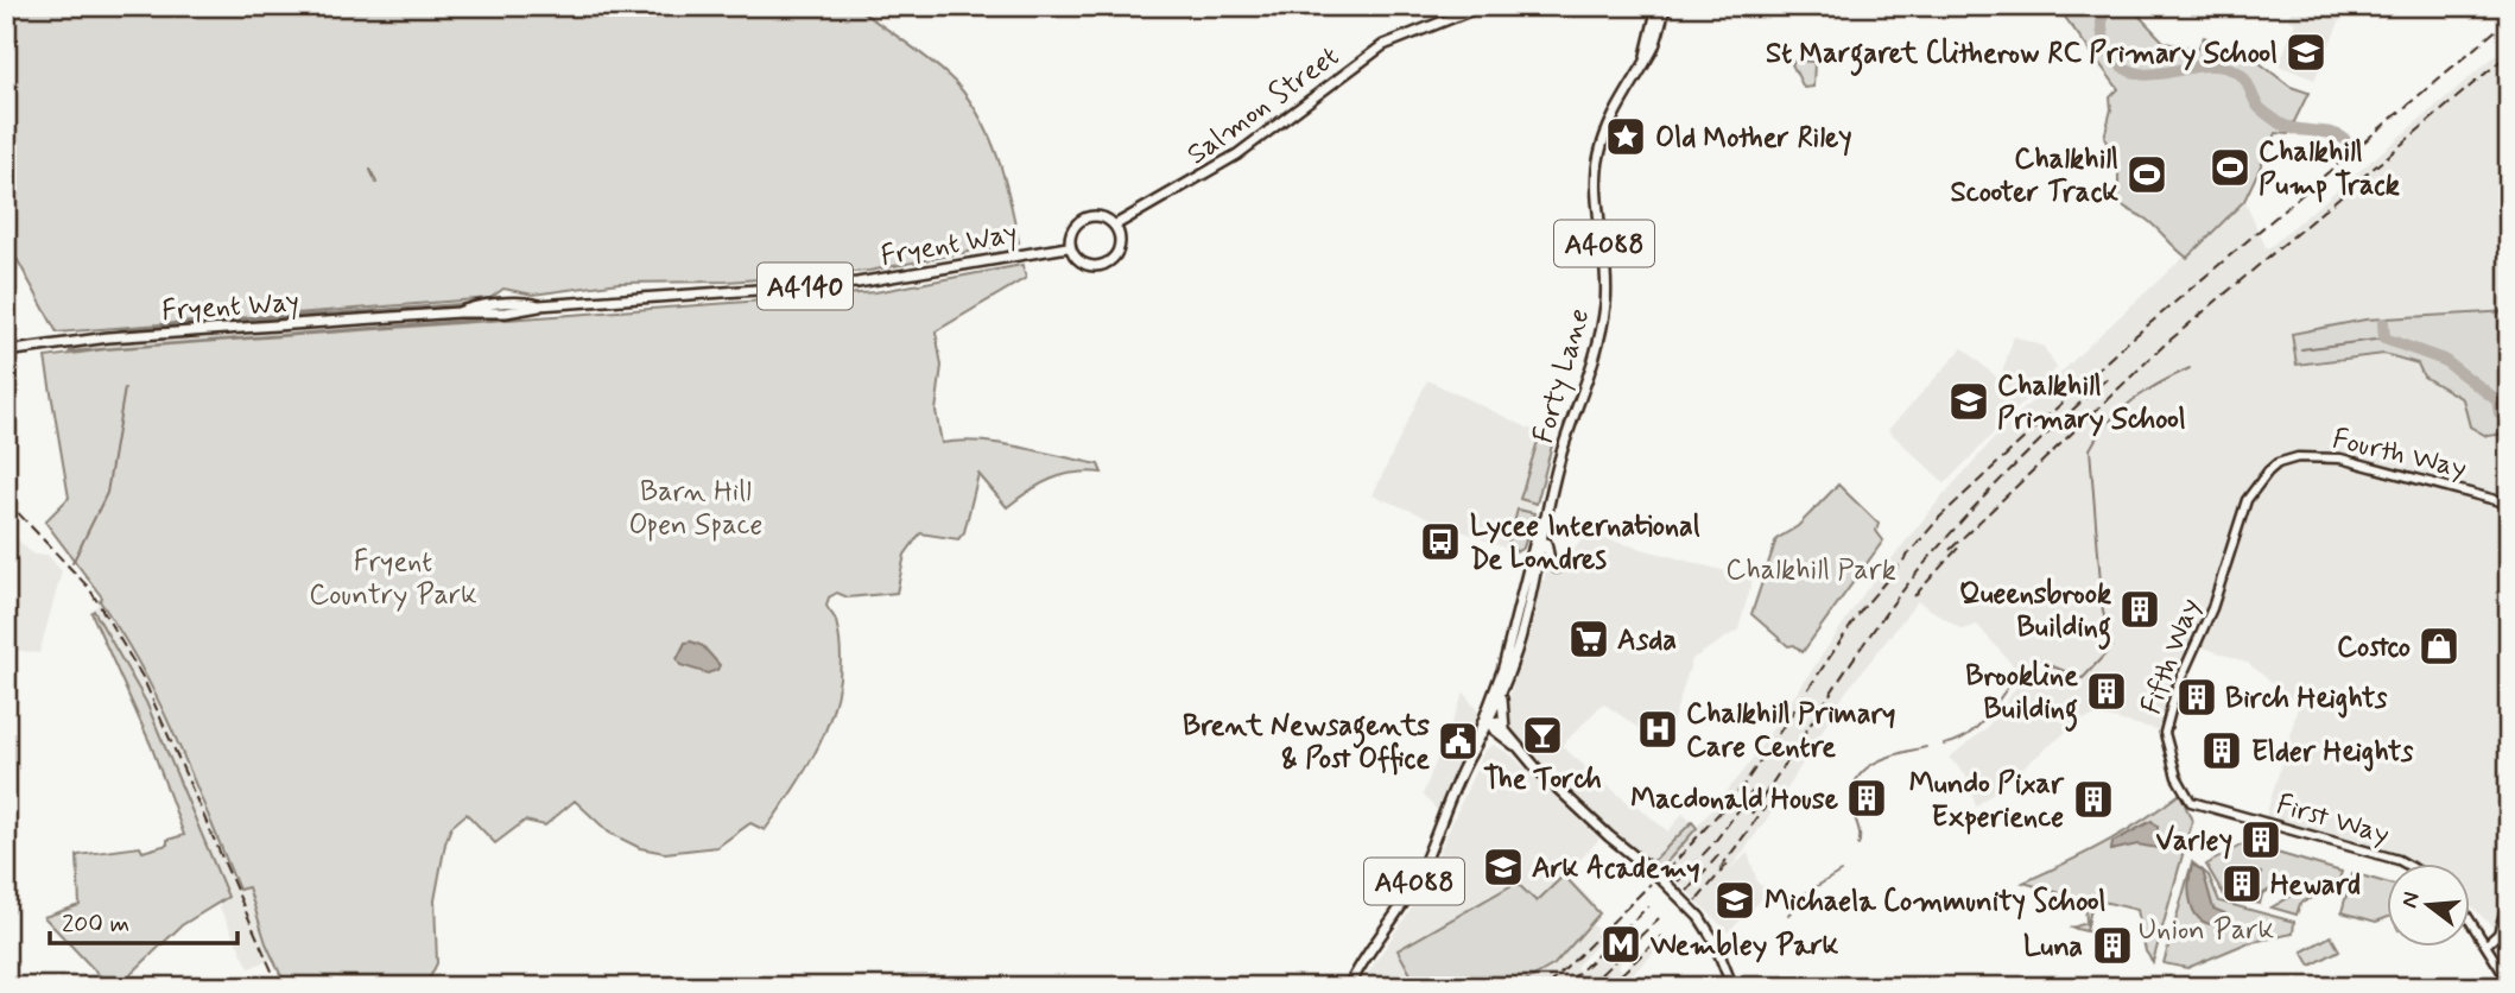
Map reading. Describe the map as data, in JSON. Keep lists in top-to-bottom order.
{
  "streets": {
    "main road": [
      "Salmon Street",
      "Fryent Way",
      "A4088",
      "A4140",
      "Forty Lane",
      "Fourth Way",
      "Fifth Way",
      "First Way"
    ]
  },
  "crossings": [
    ["Salmon Street", "Fryent Way"],
    ["Fourth Way", "Fifth Way"],
    ["Fifth Way", "First Way"]
  ],
  "parks": [
    "Barn Hill Open Space",
    "Fryent Country Park",
    "Chalkhill Park",
    "Union Park"
  ],
  "places": {
    "school or university": [
      "St Margaret Clitherow RC Primary School",
      "Chalkhill Primary School",
      "Ark Academy",
      "Michaela Community School"
    ],
    "place": ["Old Mother Riley"],
    "sports": ["Chalkhill Pump Track", "Chalkhill Scooter Track"],
    "bus stop": ["Lycee International De Londres"],
    "building": [
      "Queensbrook Building",
      "Brookline Building",
      "Birch Heights",
      "Elder Heights",
      "Macdonald House",
      "Mundo Pixar Experience",
      "Varley",
      "Heward",
      "Luna"
    ],
    "supermarket": ["Asda"],
    "shop": ["Costco"],
    "hospital": ["Chalkhill Primary Care Centre"],
    "bar": ["The Torch"],
    "public building": ["Brent Newsagents & Post Office"],
    "metro station": ["Wembley Park"]
  },
  "scale_bar": "200 m",
  "north": "left"
}
